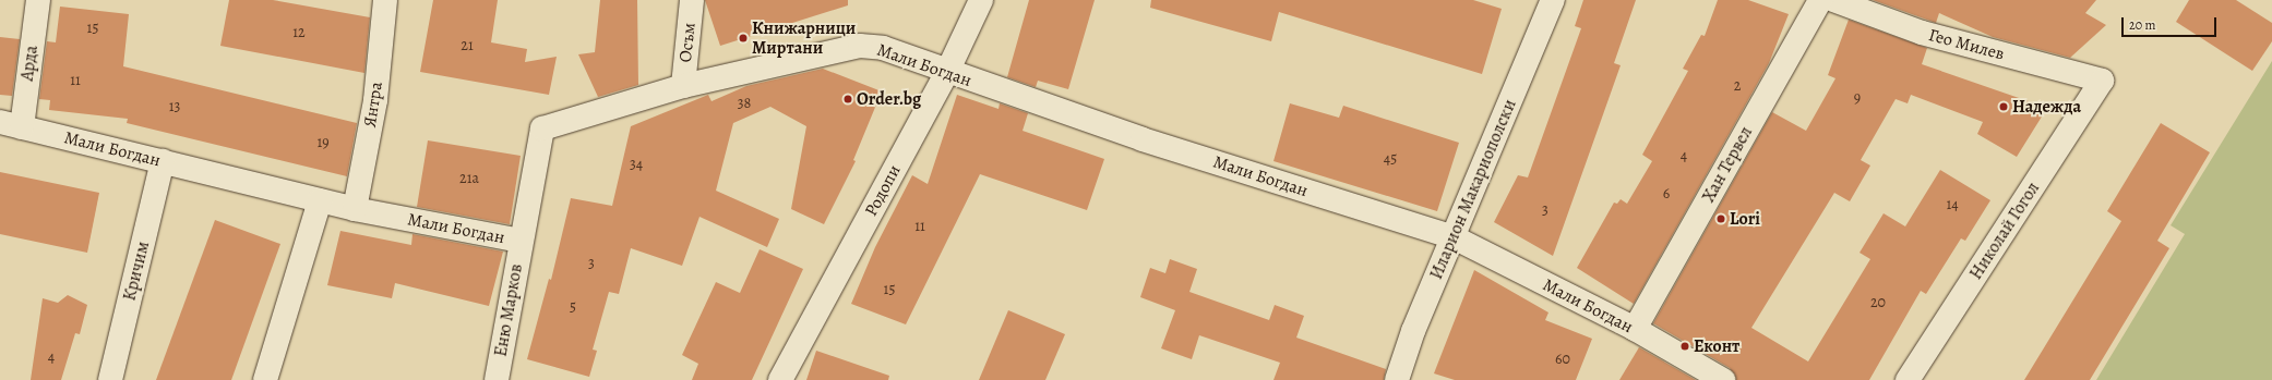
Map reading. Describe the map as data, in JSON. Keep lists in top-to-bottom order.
{
  "streets": {
    "street": [
      "Осъм",
      "Гео Милев",
      "Арда",
      "Мали Богдан",
      "Янтра",
      "Хан Тервел",
      "Иларион Макариополски",
      "Родопи",
      "Николай Гогол",
      "Кричим",
      "Еню Марков"
    ]
  },
  "crossings": [
    ["Осъм", "Мали Богдан"],
    ["Гео Милев", "Николай Гогол"],
    ["Арда", "Мали Богдан"],
    ["Мали Богдан", "Янтра"],
    ["Мали Богдан", "Хан Тервел"],
    ["Мали Богдан", "Иларион Макариополски"],
    ["Мали Богдан", "Родопи"],
    ["Мали Богдан", "Кричим"],
    ["Мали Богдан", "Еню Марков"]
  ],
  "places": [
    "Книжарници Миртани",
    "Order.bg",
    "Надежда",
    "Lori",
    "Еконт"
  ],
  "house_numbers": [
    "15",
    "12",
    "21",
    "11",
    "2",
    "9",
    "38",
    "13",
    "19",
    "4",
    "45",
    "34",
    "21a",
    "6",
    "14",
    "3",
    "11",
    "3",
    "15",
    "20",
    "5",
    "4",
    "60"
  ],
  "scale_bar": "20 m"
}
